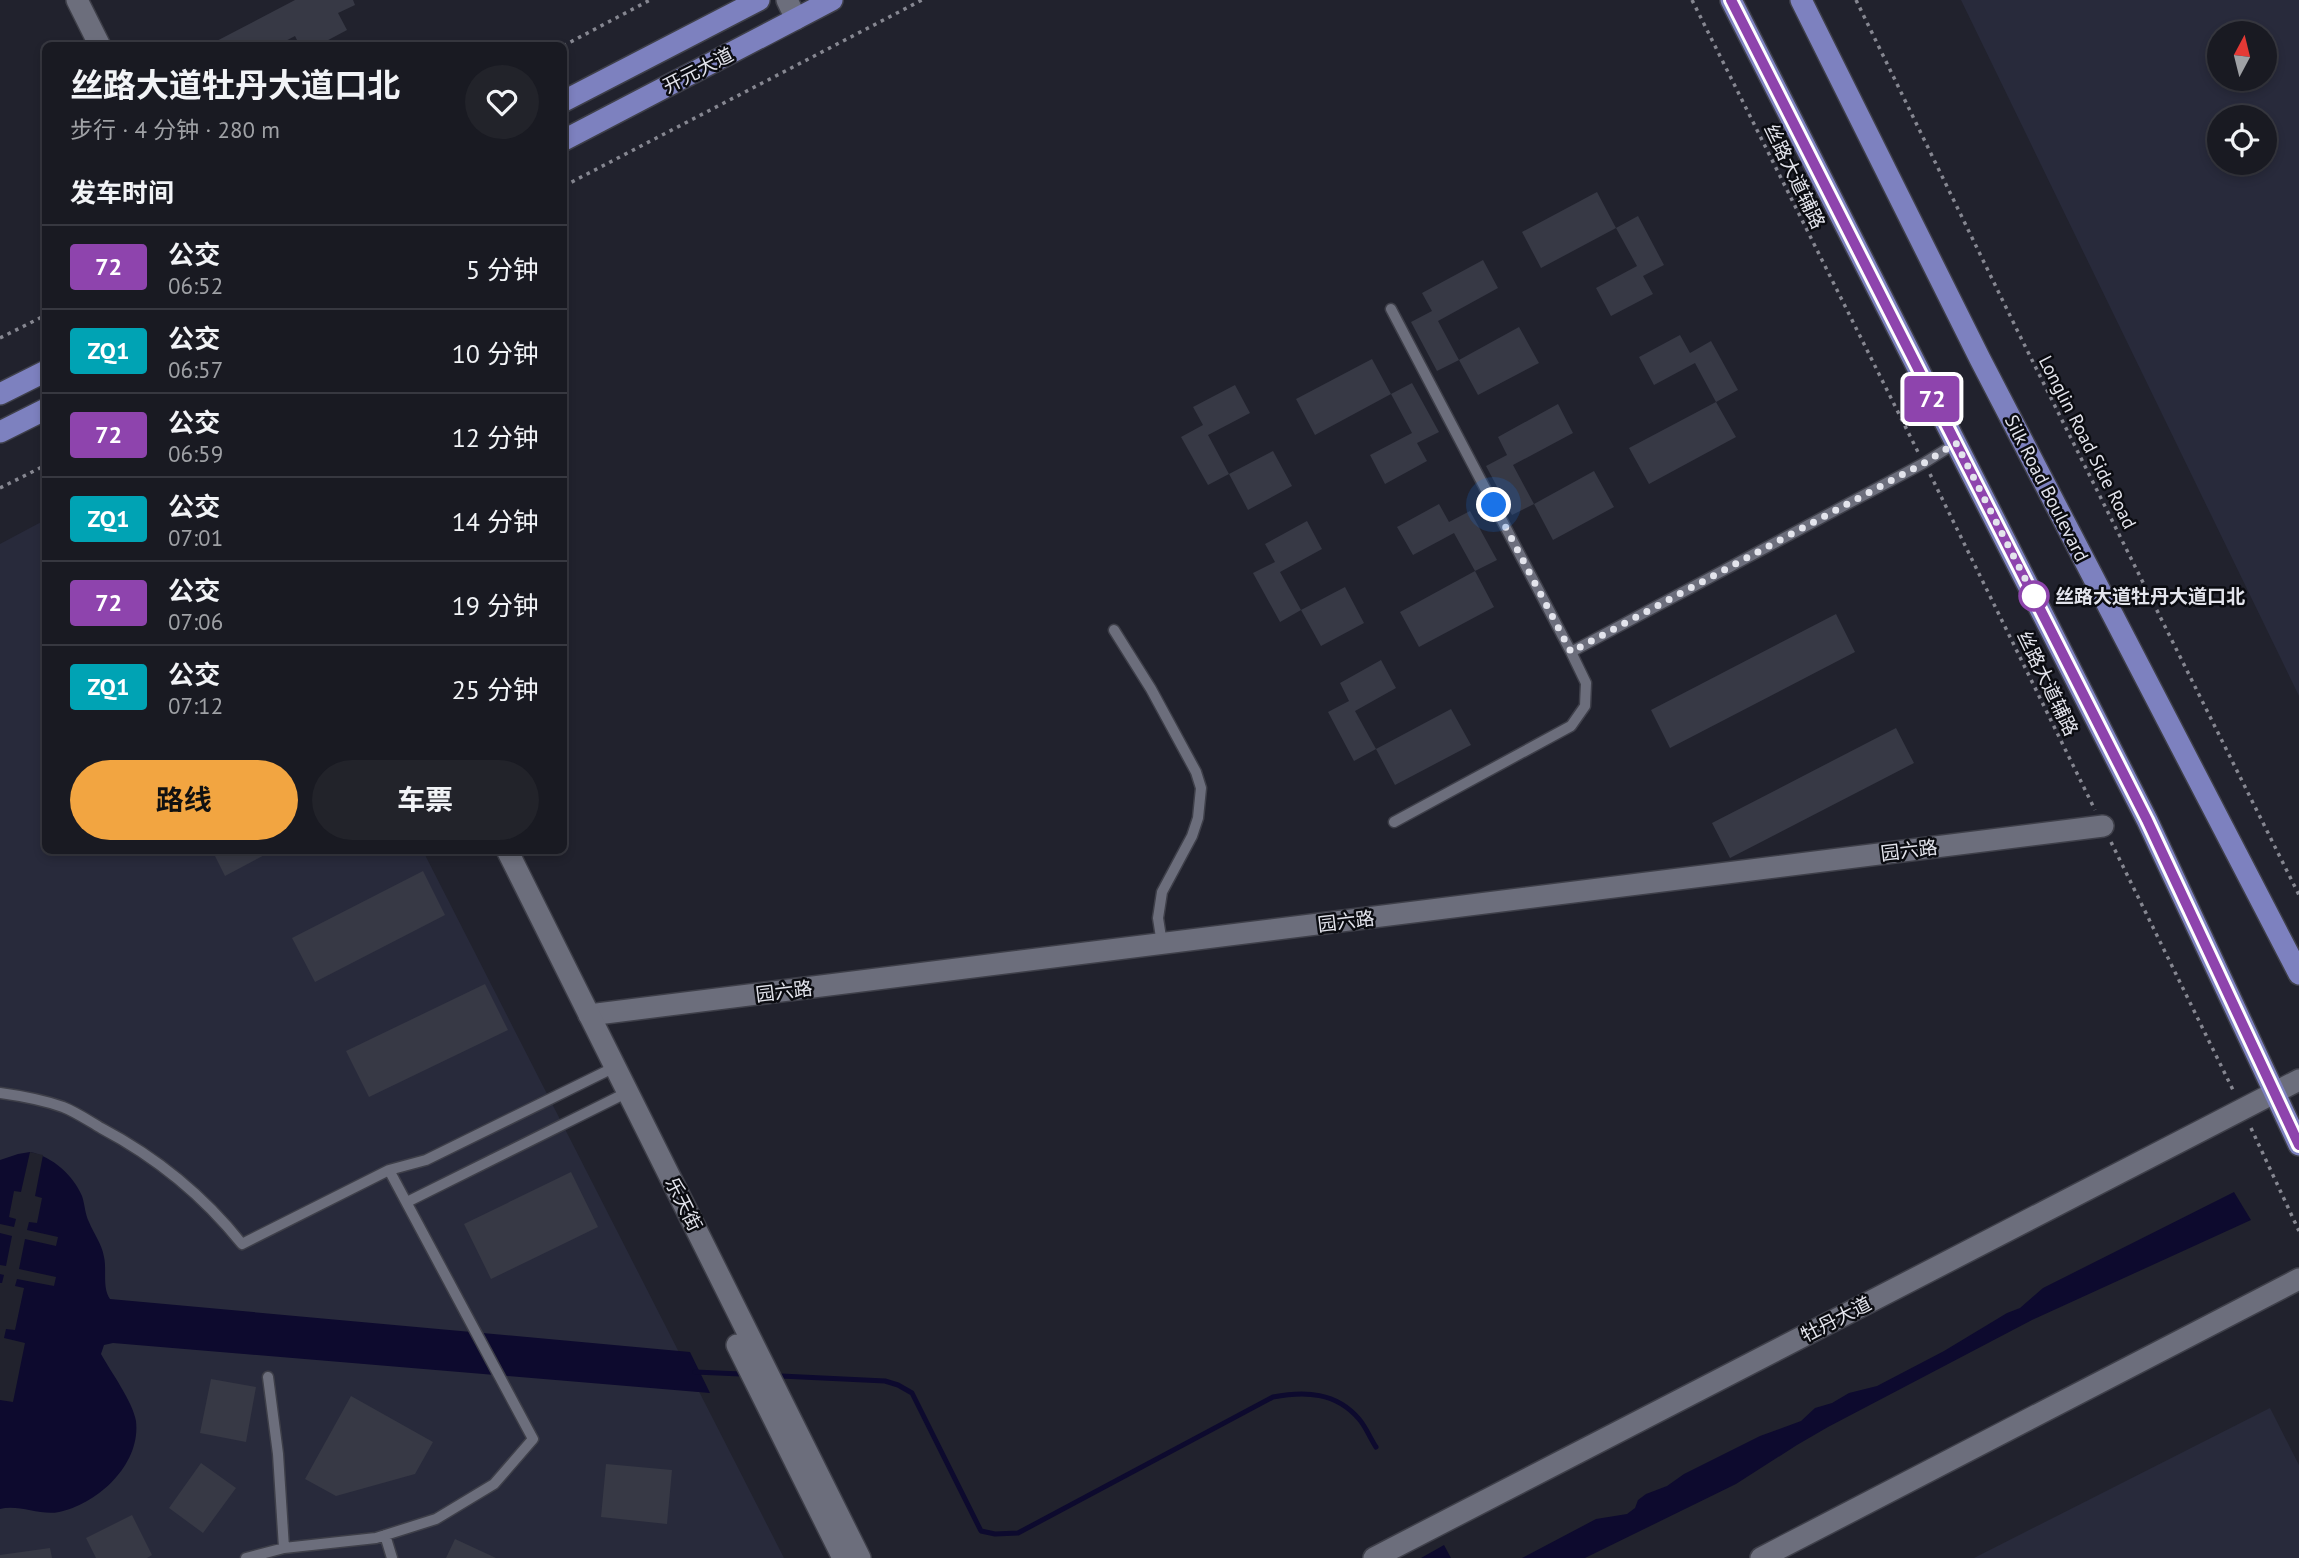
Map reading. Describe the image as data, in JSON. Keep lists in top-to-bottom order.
{
  "streets": {
    "main road": ["开元大道", "Silk Road Boulevard"],
    "street": ["园六路", "乐天街", "牡丹大道"],
    "path": ["丝路大道辅路", "Longlin Road Side Road"]
  },
  "crossings": [
    ["丝路大道辅路", "园六路"],
    ["丝路大道辅路", "牡丹大道"],
    ["园六路", "乐天街"]
  ],
  "places": ["丝路大道牡丹大道口北"],
  "lines": ["bus line 72"],
  "north": "top",
  "page": {
    "on_map": "72",
    "heading": [
      ["丝路大道牡丹大道口北", "步行 · 4 分钟 · 280 m"],
      "发车时间"
    ],
    "list": [
      {
        "mark": "72",
        "name": "公交",
        "note": "06:52",
        "value": "5 分钟"
      },
      {
        "mark": "ZQ1",
        "name": "公交",
        "note": "06:57",
        "value": "10 分钟"
      },
      {
        "mark": "72",
        "name": "公交",
        "note": "06:59",
        "value": "12 分钟"
      },
      {
        "mark": "ZQ1",
        "name": "公交",
        "note": "07:01",
        "value": "14 分钟"
      },
      {
        "mark": "72",
        "name": "公交",
        "note": "07:06",
        "value": "19 分钟"
      },
      {
        "mark": "ZQ1",
        "name": "公交",
        "note": "07:12",
        "value": "25 分钟"
      }
    ],
    "buttons": ["路线", "车票"]
  }
}
